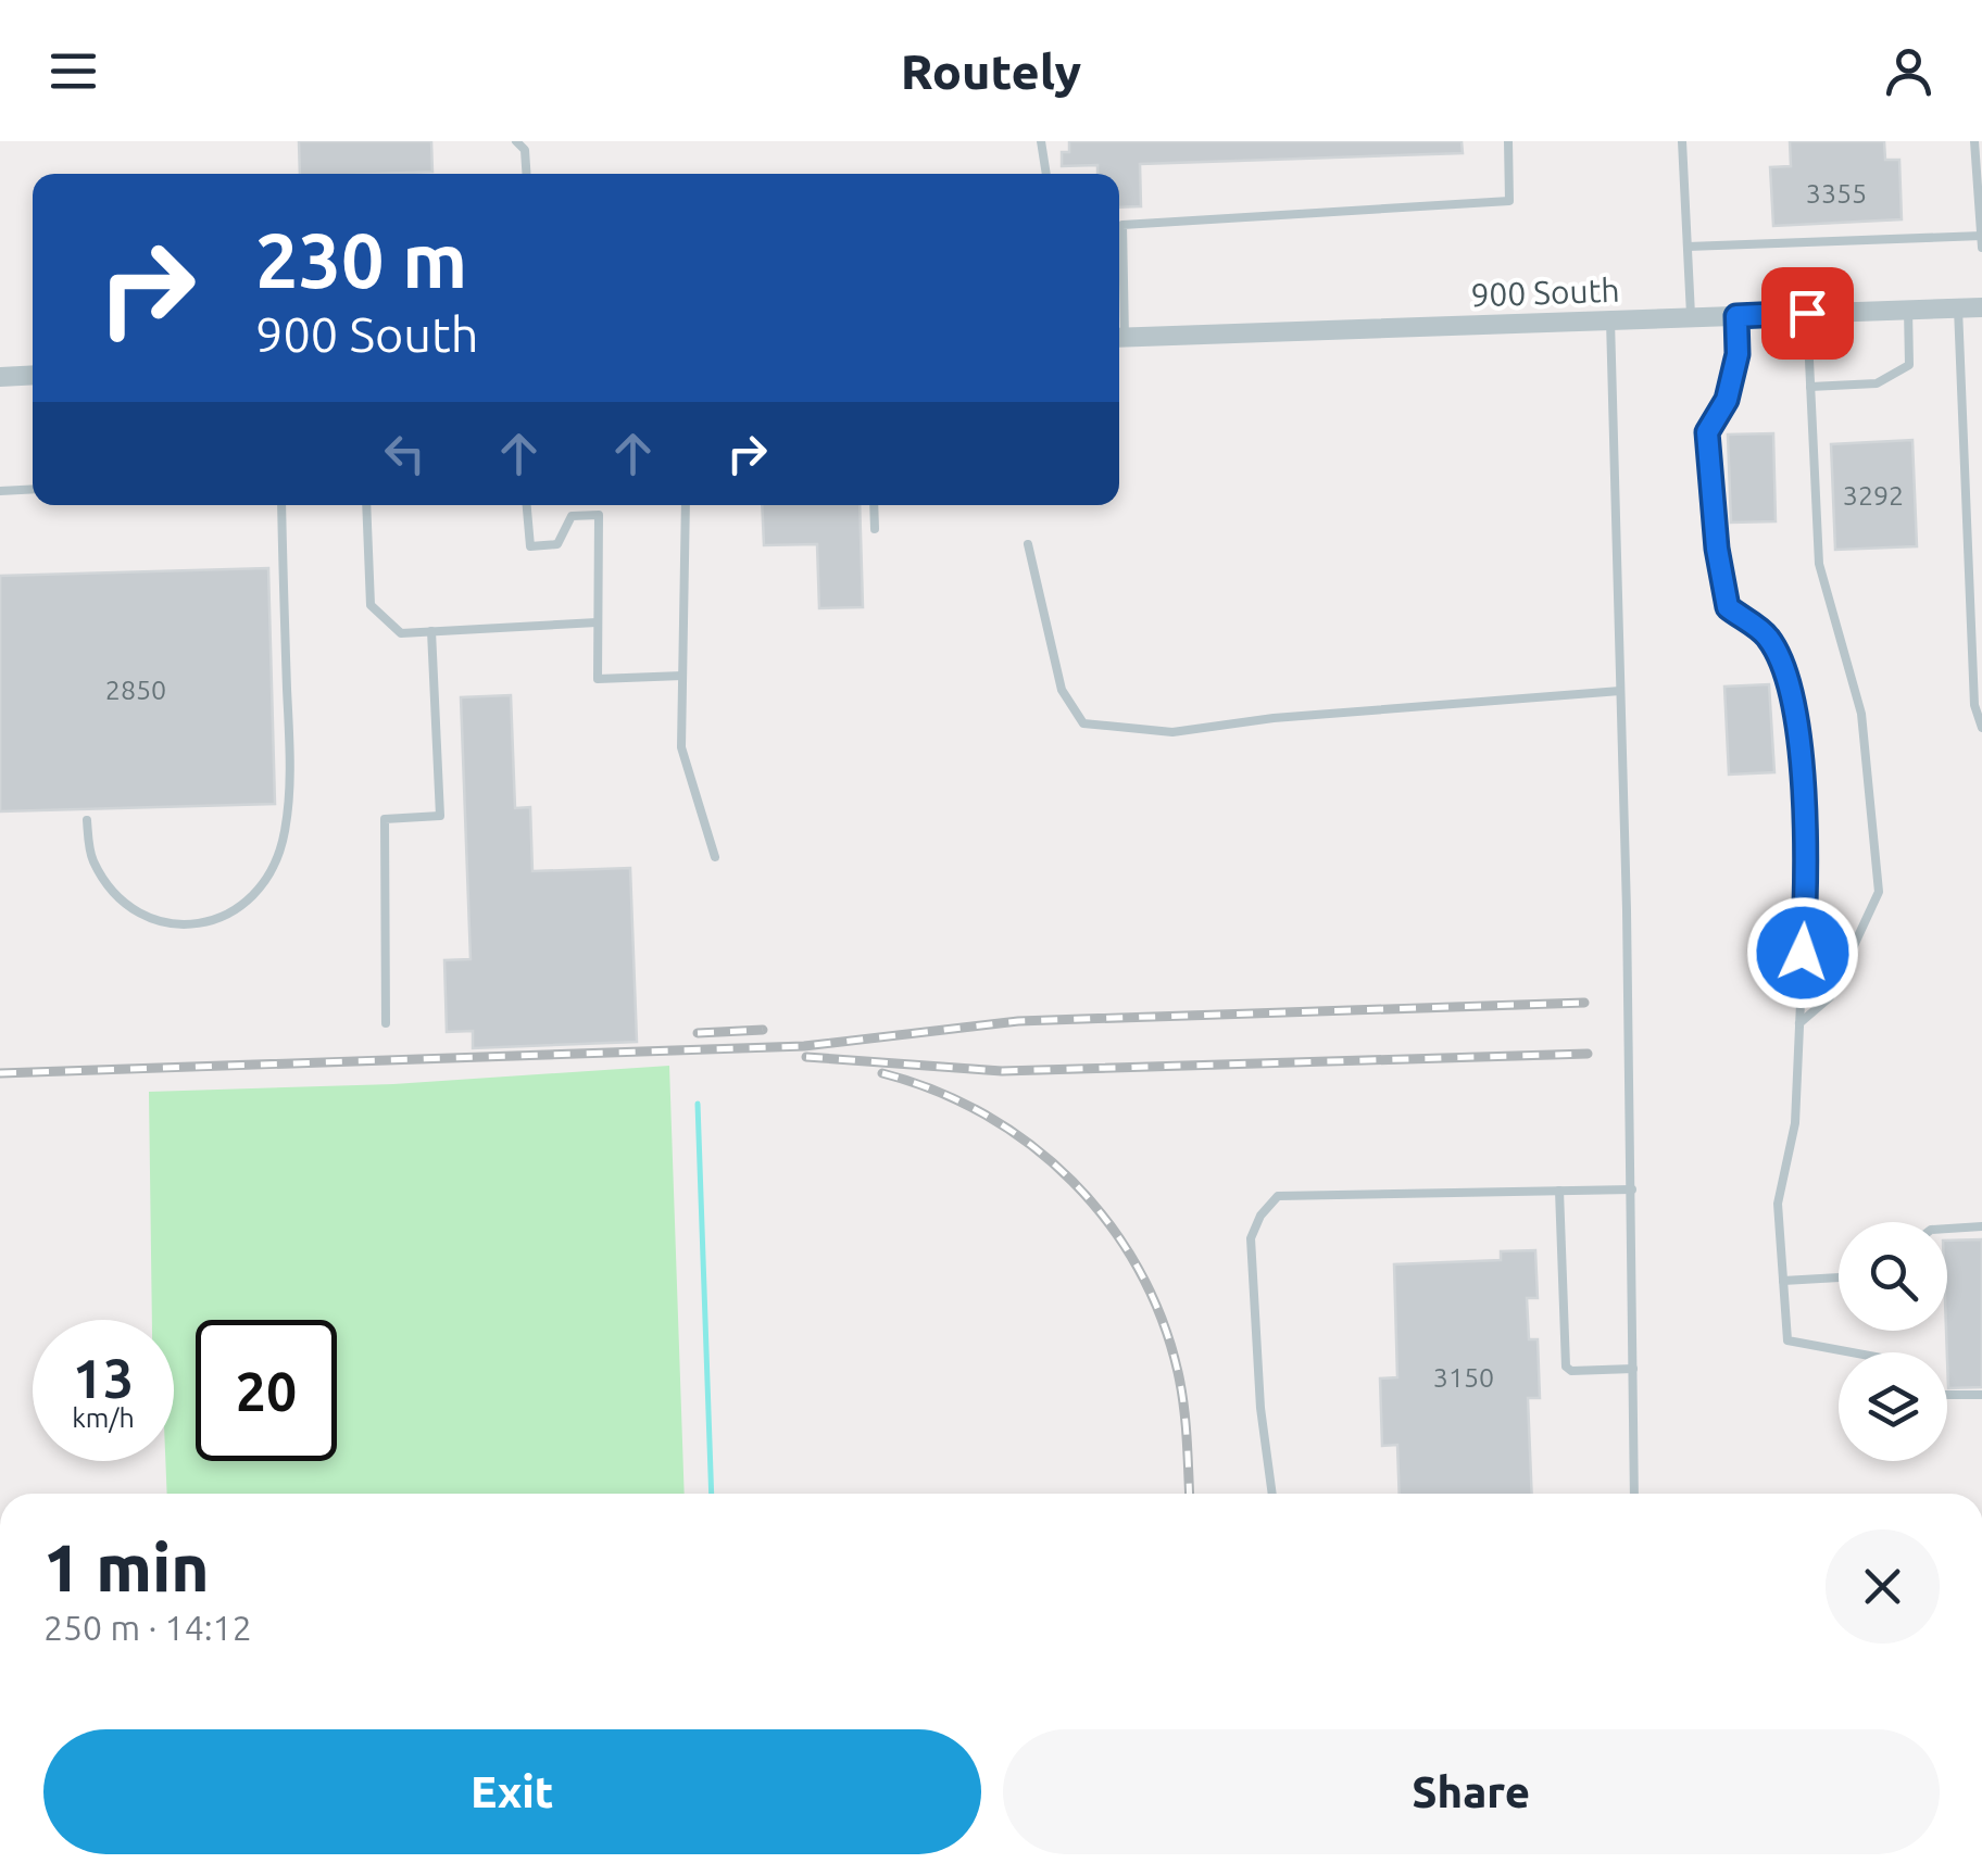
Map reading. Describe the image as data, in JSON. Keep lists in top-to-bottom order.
{
  "streets": {
    "street": ["900 South"]
  },
  "house_numbers": [
    "3355",
    "3292",
    "2850",
    "3150"
  ],
  "page": {
    "header": "Routely",
    "turn": ["230 m", "900 South"],
    "speed": "13 km/h",
    "limit": "20",
    "heading": ["1 min", "250 m · 14:12"],
    "buttons": ["Exit", "Share"]
  }
}
